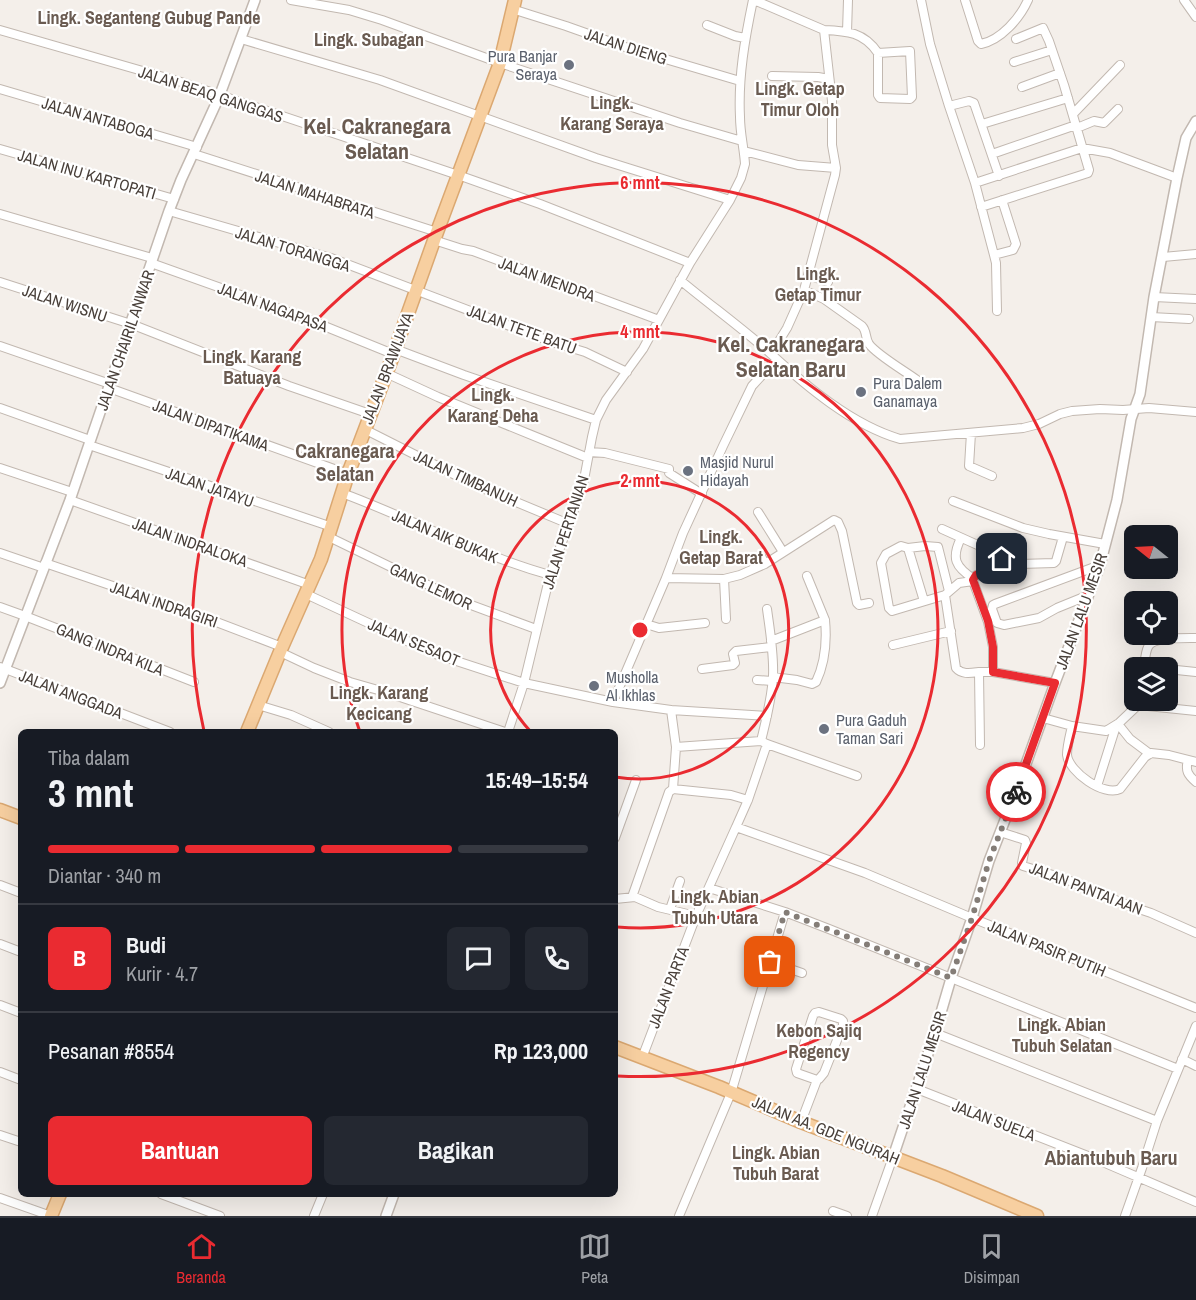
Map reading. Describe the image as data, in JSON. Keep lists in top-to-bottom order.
{
  "streets": {
    "main road": ["JALAN BRAWIJAYA", "JALAN AA. GDE NGURAH"],
    "street": [
      "JALAN DIENG",
      "JALAN BEAQ GANGGAS",
      "JALAN ANTABOGA",
      "JALAN INU KARTOPATI",
      "JALAN MAHABRATA",
      "JALAN TORANGGA",
      "JALAN MENDRA",
      "JALAN WISNU",
      "JALAN NAGAPASA",
      "JALAN TETE BATU",
      "JALAN CHAIRIL ANWAR",
      "JALAN DIPATIKAMA",
      "JALAN TIMBANUH",
      "JALAN JATAYU",
      "JALAN PERTANIAN",
      "JALAN AIK BUKAK",
      "JALAN INDRALOKA",
      "GANG LEMOR",
      "JALAN INDRAGIRI",
      "JALAN LALU MESIR",
      "JALAN SESAOT",
      "GANG INDRA KILA",
      "JALAN ANGGADA",
      "JALAN PANTAI AAN",
      "JALAN PASIR PUTIH",
      "JALAN PARTA",
      "JALAN SUELA"
    ]
  },
  "crossings": [
    ["JALAN DIENG", "JALAN BRAWIJAYA"],
    ["JALAN DIENG", "JALAN PERTANIAN"],
    ["JALAN BEAQ GANGGAS", "JALAN CHAIRIL ANWAR"],
    ["JALAN BEAQ GANGGAS", "JALAN BRAWIJAYA"],
    ["JALAN BEAQ GANGGAS", "JALAN PERTANIAN"],
    ["JALAN ANTABOGA", "JALAN MAHABRATA"],
    ["JALAN ANTABOGA", "JALAN CHAIRIL ANWAR"],
    ["JALAN INU KARTOPATI", "JALAN CHAIRIL ANWAR"],
    ["JALAN MAHABRATA", "JALAN MENDRA"],
    ["JALAN MAHABRATA", "JALAN CHAIRIL ANWAR"],
    ["JALAN MAHABRATA", "JALAN BRAWIJAYA"],
    ["JALAN TORANGGA", "JALAN TETE BATU"],
    ["JALAN TORANGGA", "JALAN CHAIRIL ANWAR"],
    ["JALAN TORANGGA", "JALAN BRAWIJAYA"],
    ["JALAN MENDRA", "JALAN BRAWIJAYA"],
    ["JALAN MENDRA", "JALAN PERTANIAN"],
    ["JALAN WISNU", "JALAN CHAIRIL ANWAR"],
    ["JALAN WISNU", "JALAN BRAWIJAYA"],
    ["JALAN NAGAPASA", "JALAN CHAIRIL ANWAR"],
    ["JALAN NAGAPASA", "JALAN BRAWIJAYA"],
    ["JALAN NAGAPASA", "JALAN PERTANIAN"],
    ["JALAN TETE BATU", "JALAN BRAWIJAYA"],
    ["JALAN TETE BATU", "JALAN PERTANIAN"],
    ["JALAN CHAIRIL ANWAR", "JALAN DIPATIKAMA"],
    ["JALAN CHAIRIL ANWAR", "JALAN JATAYU"],
    ["JALAN CHAIRIL ANWAR", "JALAN INDRALOKA"],
    ["JALAN CHAIRIL ANWAR", "JALAN INDRAGIRI"],
    ["JALAN CHAIRIL ANWAR", "GANG INDRA KILA"],
    ["JALAN CHAIRIL ANWAR", "JALAN ANGGADA"],
    ["JALAN BRAWIJAYA", "JALAN DIPATIKAMA"],
    ["JALAN BRAWIJAYA", "JALAN TIMBANUH"],
    ["JALAN BRAWIJAYA", "JALAN JATAYU"],
    ["JALAN BRAWIJAYA", "JALAN AIK BUKAK"],
    ["JALAN BRAWIJAYA", "JALAN INDRALOKA"],
    ["JALAN BRAWIJAYA", "GANG LEMOR"],
    ["JALAN BRAWIJAYA", "JALAN INDRAGIRI"],
    ["JALAN BRAWIJAYA", "JALAN SESAOT"],
    ["JALAN TIMBANUH", "JALAN PERTANIAN"],
    ["JALAN JATAYU", "GANG LEMOR"],
    ["JALAN PERTANIAN", "JALAN AIK BUKAK"],
    ["JALAN PERTANIAN", "GANG LEMOR"],
    ["JALAN PERTANIAN", "JALAN SESAOT"],
    ["JALAN INDRALOKA", "JALAN SESAOT"],
    ["JALAN LALU MESIR", "JALAN PANTAI AAN"],
    ["JALAN LALU MESIR", "JALAN PASIR PUTIH"],
    ["JALAN LALU MESIR", "JALAN SUELA"],
    ["JALAN LALU MESIR", "JALAN AA. GDE NGURAH"],
    ["JALAN SESAOT", "JALAN PARTA"],
    ["JALAN PASIR PUTIH", "JALAN PARTA"],
    ["JALAN PARTA", "JALAN AA. GDE NGURAH"]
  ],
  "districts": [
    "Lingk. Seganteng Gubug Pande",
    "Lingk. Subagan",
    "Lingk. Getap Timur Oloh",
    "Lingk. Karang Seraya",
    "Kel. Cakranegara Selatan",
    "Lingk. Getap Timur",
    "Kel. Cakranegara Selatan Baru",
    "Lingk. Karang Batuaya",
    "Lingk. Karang Deha",
    "Cakranegara Selatan",
    "Lingk. Getap Barat",
    "Lingk. Karang Kecicang",
    "Lingk. Abian Tubuh Utara",
    "Lingk. Abian Tubuh Selatan",
    "Kebon Sajiq Regency",
    "Lingk. Abian Tubuh Barat",
    "Abiantubuh Baru"
  ],
  "places": [
    "Pura Banjar Seraya",
    "Pura Dalem Ganamaya",
    "Masjid Nurul Hidayah",
    "Musholla Al Ikhlas",
    "Pura Gaduh Taman Sari"
  ],
  "north": "left",
  "page": {
    "heading": ["3 mnt", "Tiba dalam", "15:49–15:54"],
    "panel": [
      "Budi",
      "Kurir · 4.7",
      "Pesanan #8554",
      "Rp 123,000"
    ],
    "bar": "Diantar · 340 m",
    "round": "B",
    "buttons": ["Bantuan", "Bagikan"],
    "tabs": ["Beranda", "Peta", "Disimpan"]
  },
  "rings": ["6 mnt", "4 mnt", "2 mnt"]
}
